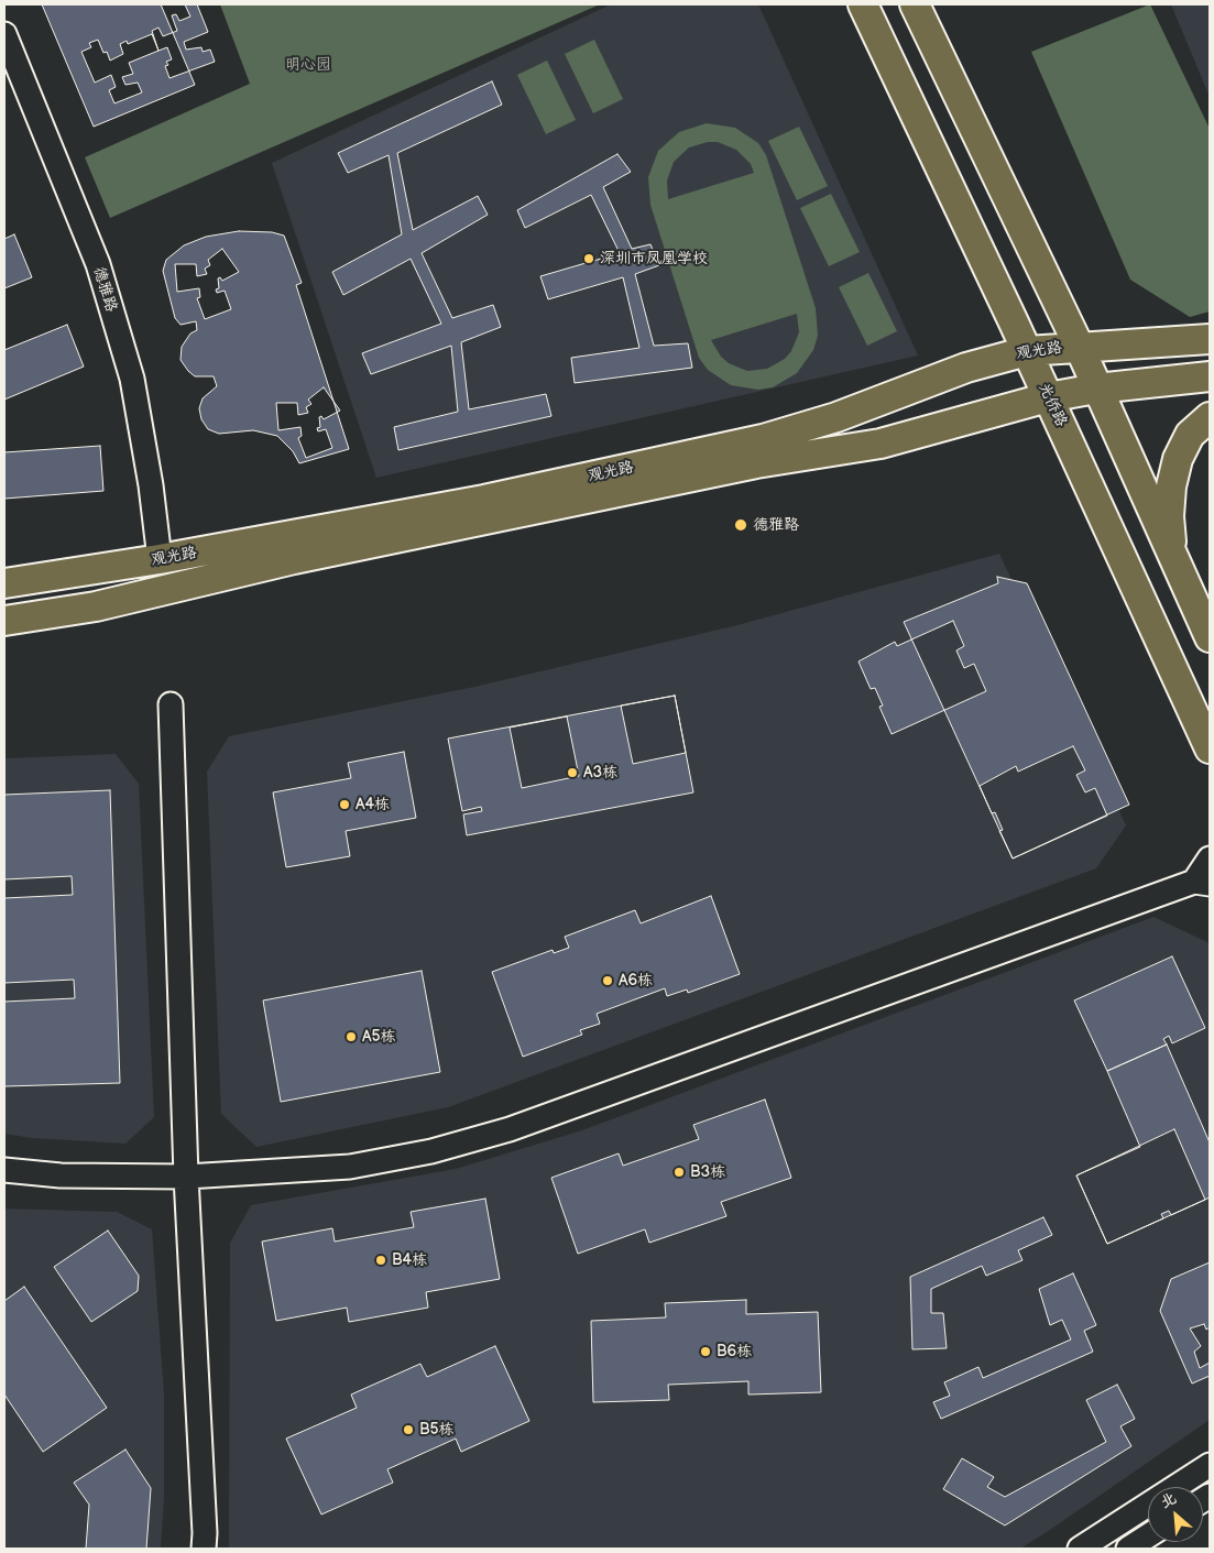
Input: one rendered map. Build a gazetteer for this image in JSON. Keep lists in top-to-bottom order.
{
  "streets": {
    "main road": ["观光路", "光侨路"],
    "street": ["德雅路"]
  },
  "crossings": [
    ["德雅路", "观光路"],
    ["观光路", "光侨路"]
  ],
  "parks": ["明心园"],
  "places": [
    "深圳市凤凰学校",
    "德雅路",
    "A3栋",
    "A4栋",
    "A6栋",
    "A5栋",
    "B3栋",
    "B4栋",
    "B6栋",
    "B5栋"
  ],
  "north": "top left"
}
